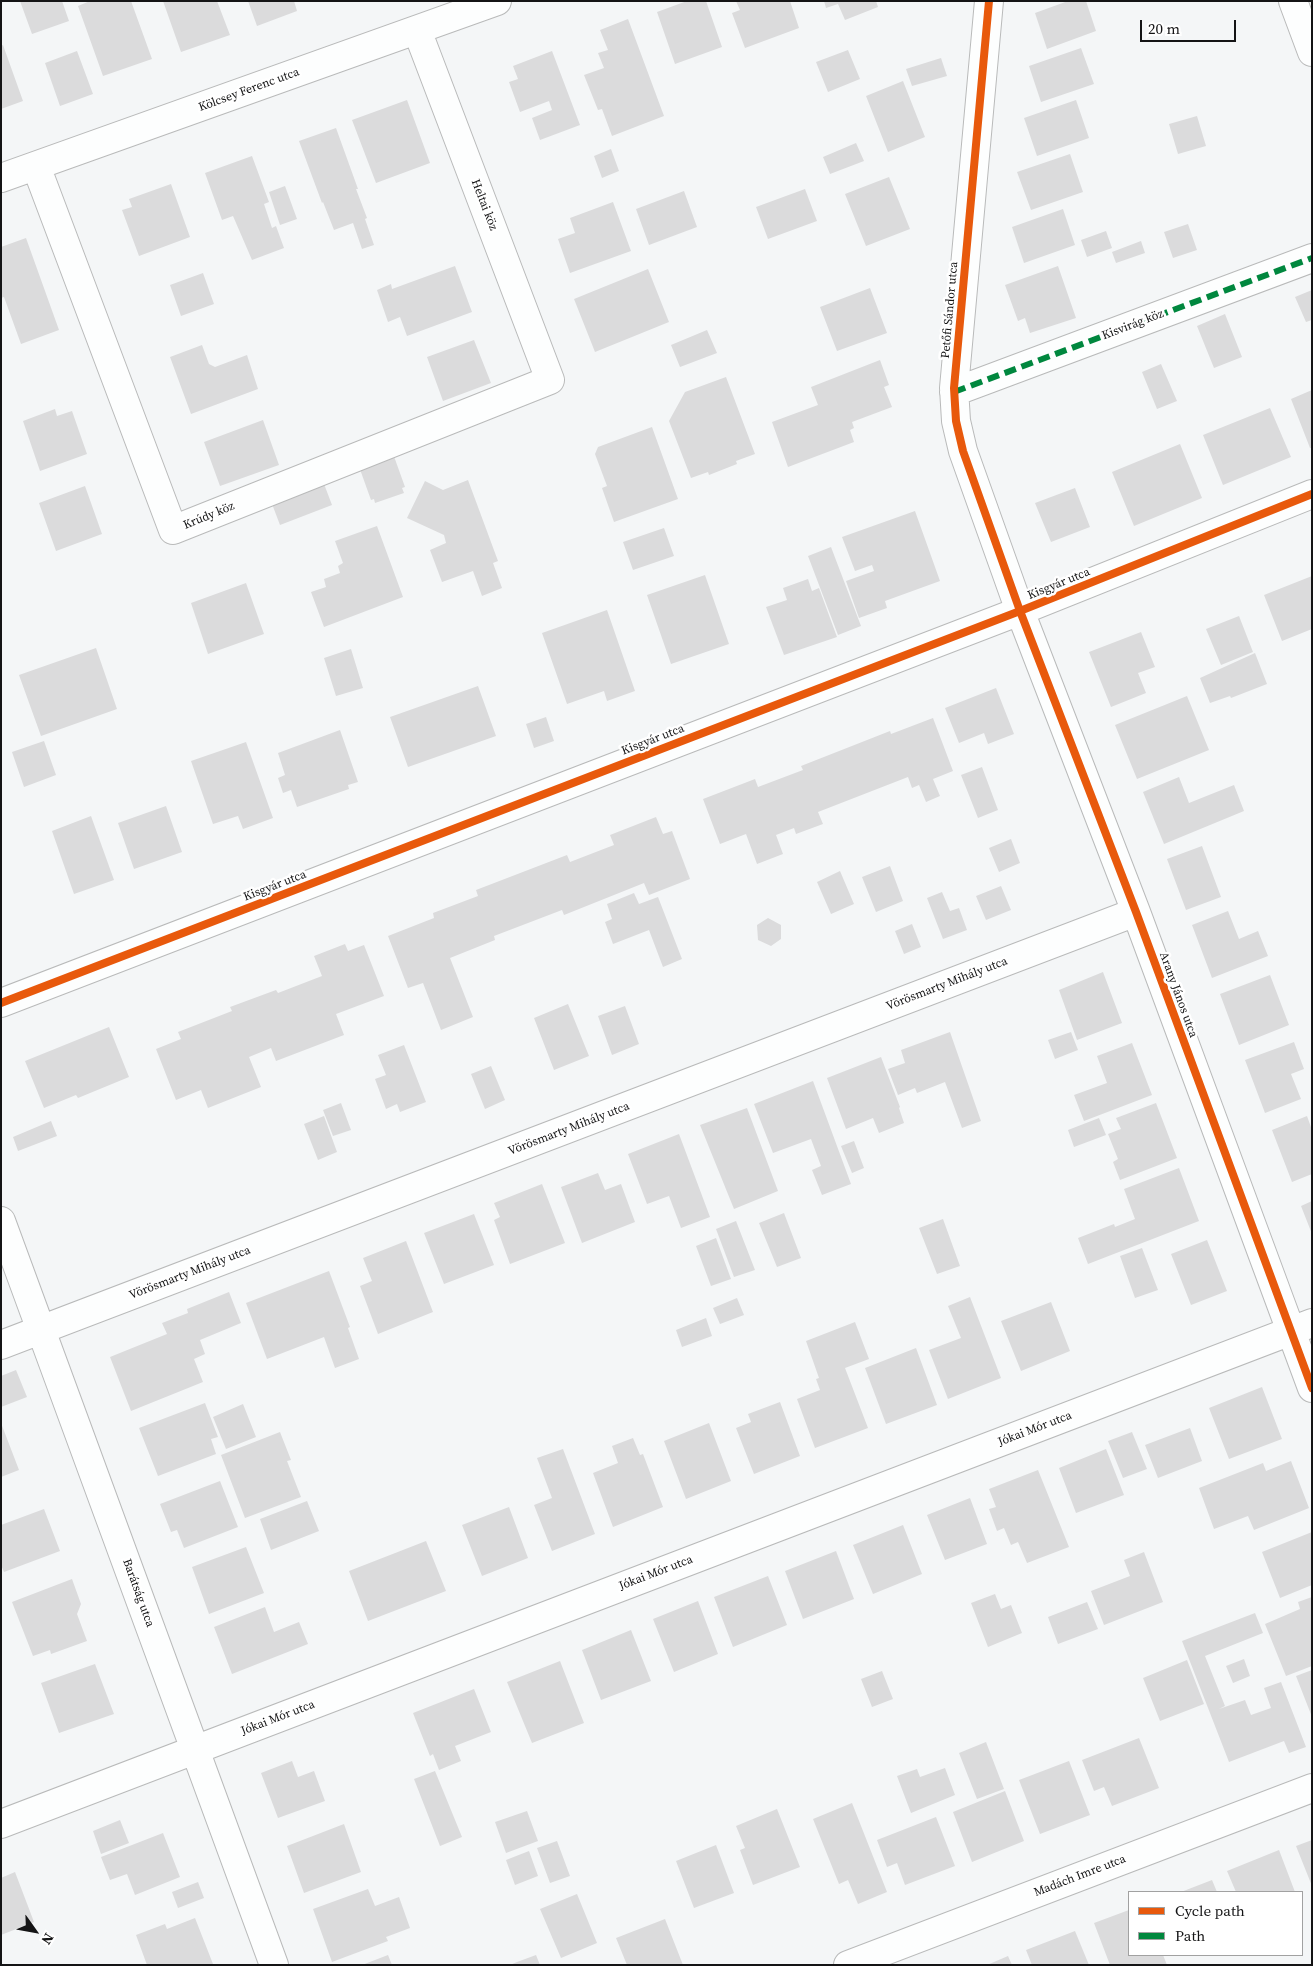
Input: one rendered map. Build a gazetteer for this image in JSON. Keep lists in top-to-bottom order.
{
  "streets": {
    "street": [
      "Kölcsey Ferenc utca",
      "Heltai köz",
      "Petőfi Sándor utca",
      "Kisvirág köz",
      "Krúdy köz",
      "Kisgyár utca",
      "Vörösmarty Mihály utca",
      "Arany János utca",
      "Jókai Mór utca",
      "Barátság utca",
      "Madách Imre utca"
    ]
  },
  "crossings": [
    ["Kölcsey Ferenc utca", "Heltai köz"],
    ["Kölcsey Ferenc utca", "Krúdy köz"],
    ["Heltai köz", "Krúdy köz"],
    ["Petőfi Sándor utca", "Kisvirág köz"],
    ["Petőfi Sándor utca", "Kisgyár utca"],
    ["Petőfi Sándor utca", "Arany János utca"],
    ["Kisgyár utca", "Arany János utca"],
    ["Vörösmarty Mihály utca", "Arany János utca"],
    ["Vörösmarty Mihály utca", "Barátság utca"],
    ["Arany János utca", "Jókai Mór utca"],
    ["Jókai Mór utca", "Barátság utca"]
  ],
  "legend": ["Cycle path", "Path"],
  "scale_bar": "20 m",
  "north": "bottom right"
}
